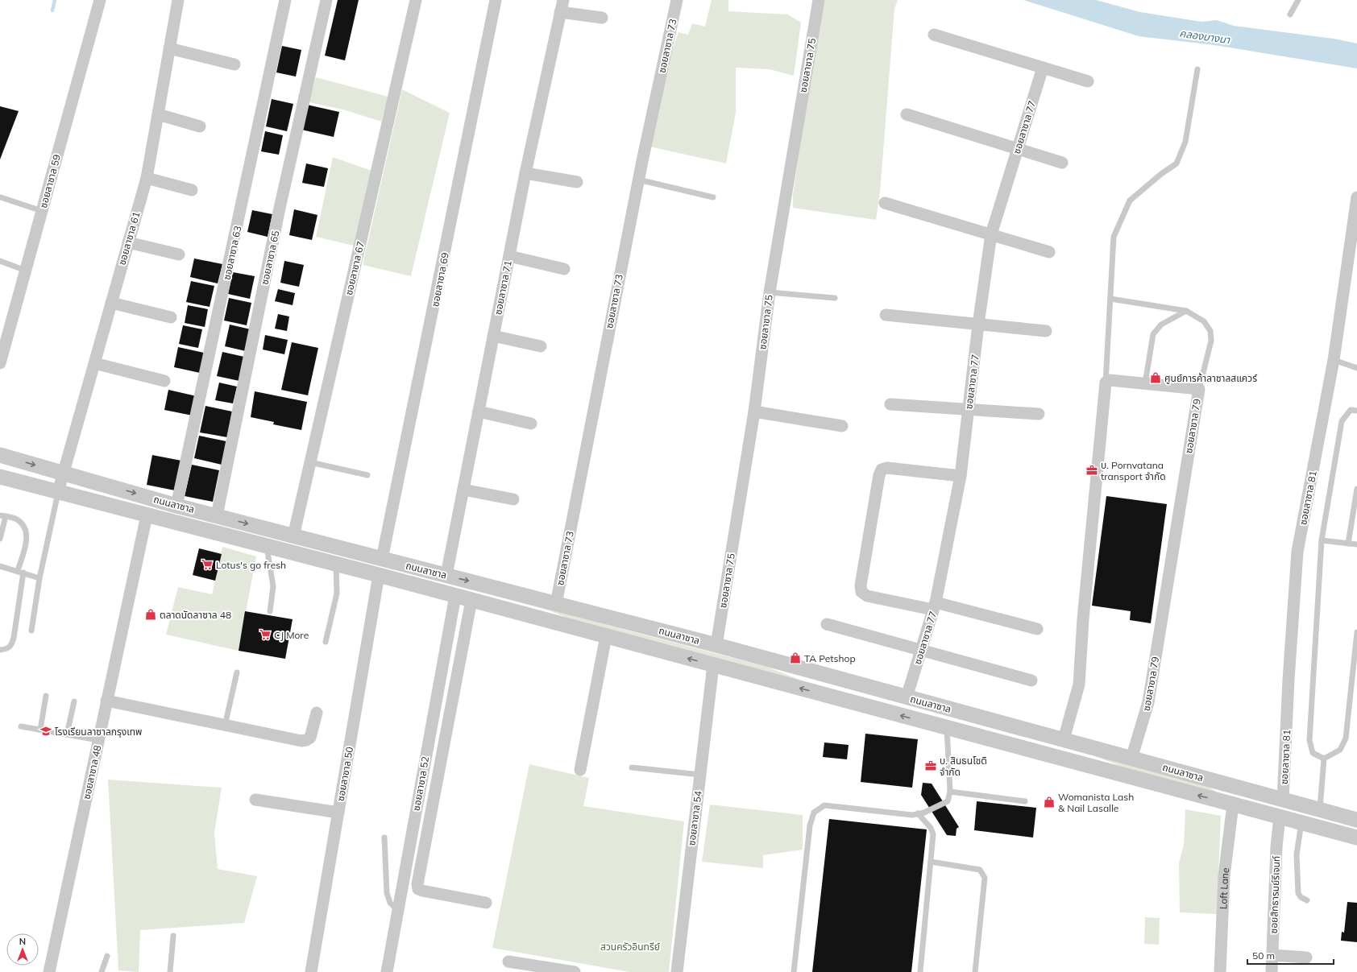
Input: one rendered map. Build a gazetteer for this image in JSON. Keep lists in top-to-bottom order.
{
  "streets": {
    "street": [
      "ซอยลาซาล 73",
      "ซอยลาซาล 75",
      "ซอยลาซาล 77",
      "ซอยลาซาล 59",
      "ซอยลาซาล 61",
      "ซอยลาซาล 63",
      "ซอยลาซาล 65",
      "ซอยลาซาล 67",
      "ซอยลาซาล 69",
      "ซอยลาซาล 71",
      "ซอยลาซาล 79",
      "ซอยลาซาล 81",
      "ถนนลาซาล",
      "ซอยลาซาล 48",
      "ซอยลาซาล 50",
      "ซอยลาซาล 52",
      "ซอยลาซาล 54",
      "Loft Lane",
      "ซอยสิทธารมย์รีเจนท์"
    ]
  },
  "crossings": [
    ["ซอยลาซาล 73", "ถนนลาซาล"],
    ["ซอยลาซาล 75", "ถนนลาซาล"],
    ["ซอยลาซาล 77", "ถนนลาซาล"],
    ["ซอยลาซาล 61", "ถนนลาซาล"],
    ["ซอยลาซาล 63", "ถนนลาซาล"],
    ["ซอยลาซาล 65", "ถนนลาซาล"],
    ["ซอยลาซาล 67", "ถนนลาซาล"],
    ["ซอยลาซาล 69", "ถนนลาซาล"],
    ["ซอยลาซาล 71", "ถนนลาซาล"],
    ["ซอยลาซาล 79", "ถนนลาซาล"],
    ["ซอยลาซาล 81", "ถนนลาซาล"],
    ["ถนนลาซาล", "ซอยลาซาล 48"],
    ["ถนนลาซาล", "ซอยลาซาล 50"],
    ["ถนนลาซาล", "ซอยลาซาล 52"],
    ["ถนนลาซาล", "ซอยลาซาล 54"],
    ["ถนนลาซาล", "Loft Lane"],
    ["ถนนลาซาล", "ซอยสิทธารมย์รีเจนท์"]
  ],
  "water": ["คลองบางนา"],
  "parks": ["สวนครัวอินทรีย์"],
  "places": {
    "shop": [
      "ศูนย์การค้าลาซาลสแควร์",
      "ตลาดนัดลาซาล 48",
      "TA Petshop",
      "Womanista Lash & Nail Lasalle"
    ],
    "office": ["บ. Pornvatana transport จำกัด", "บ. สินธนโชติ จำกัด"],
    "supermarket": ["Lotus's go fresh", "CJ More"],
    "school or university": ["โรงเรียนลาซาลกรุงเทพ"]
  },
  "scale_bar": "50 m",
  "north": "top"
}
